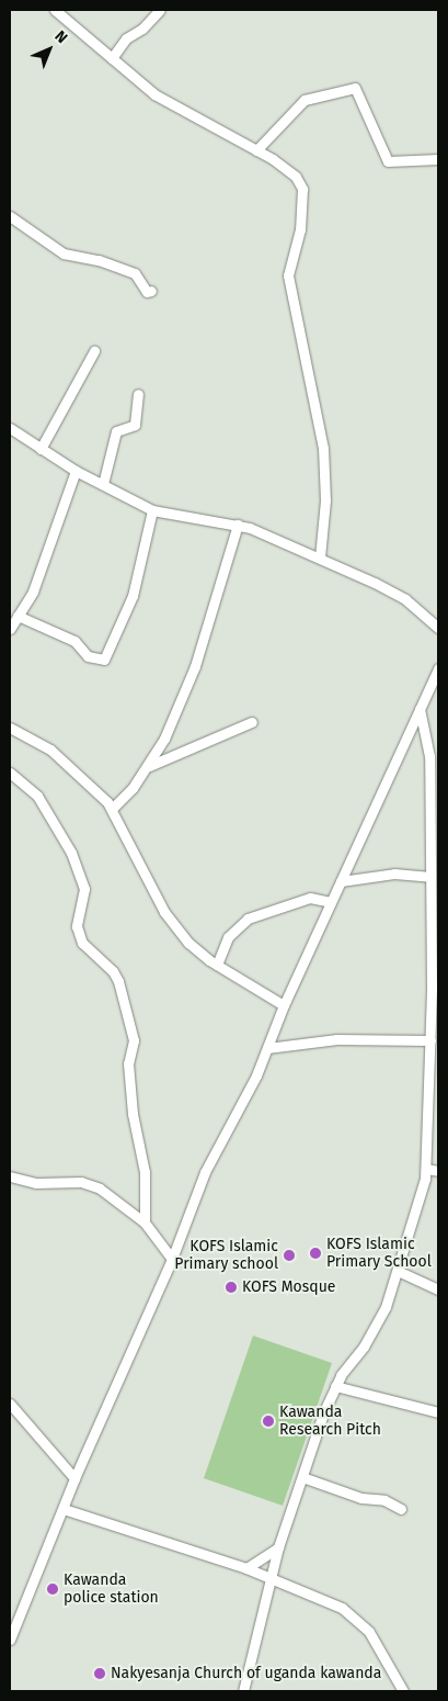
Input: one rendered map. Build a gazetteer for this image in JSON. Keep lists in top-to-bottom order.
{
  "places": [
    "KOFS Islamic Primary School",
    "KOFS Islamic Primary school",
    "KOFS Mosque",
    "Kawanda Research Pitch",
    "Kawanda police station",
    "Nakyesanja Church of uganda kawanda"
  ],
  "north": "top right"
}
